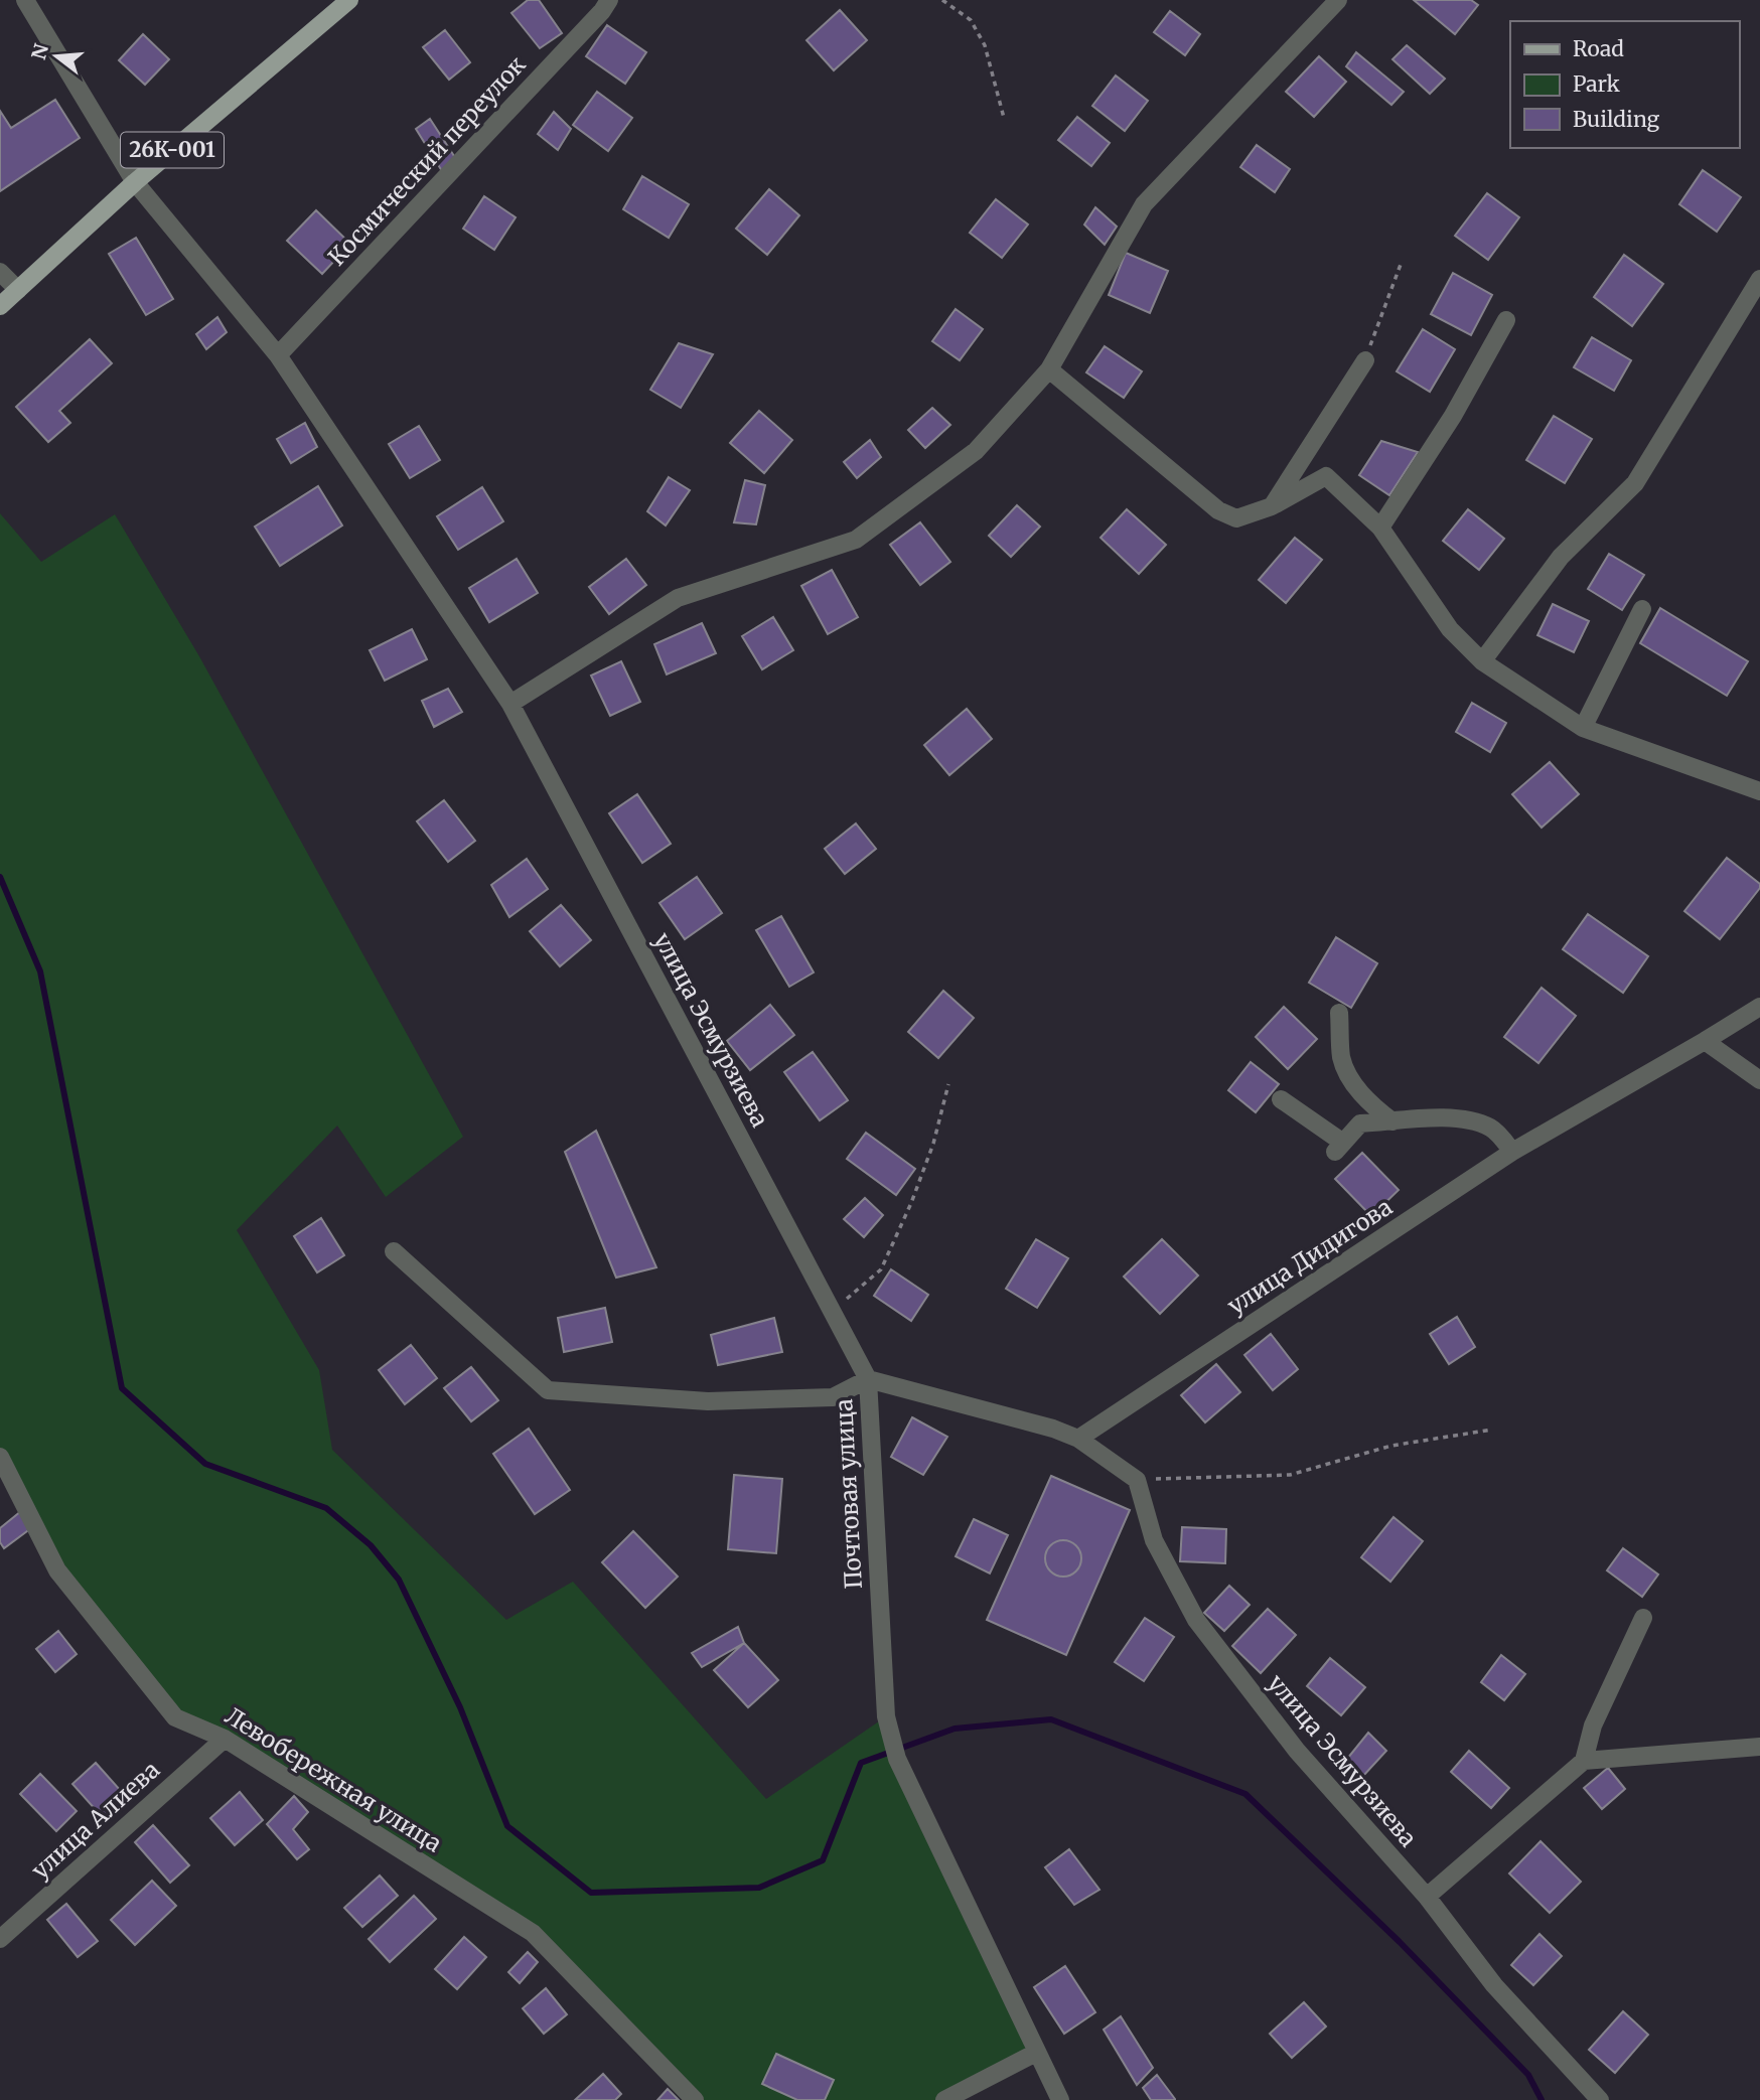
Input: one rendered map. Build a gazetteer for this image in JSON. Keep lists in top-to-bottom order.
{
  "streets": {
    "main road": ["26К-001"],
    "street": [
      "Космический переулок",
      "улица Эсмурзиева",
      "улица Дидигова",
      "Почтовая улица",
      "Левобережная улица",
      "улица Алиева"
    ]
  },
  "crossings": [
    ["26К-001", "улица Эсмурзиева"],
    ["Космический переулок", "улица Эсмурзиева"],
    ["улица Эсмурзиева", "Почтовая улица"],
    ["Левобережная улица", "улица Алиева"]
  ],
  "legend": ["Road", "Park", "Building"],
  "north": "left"
}
